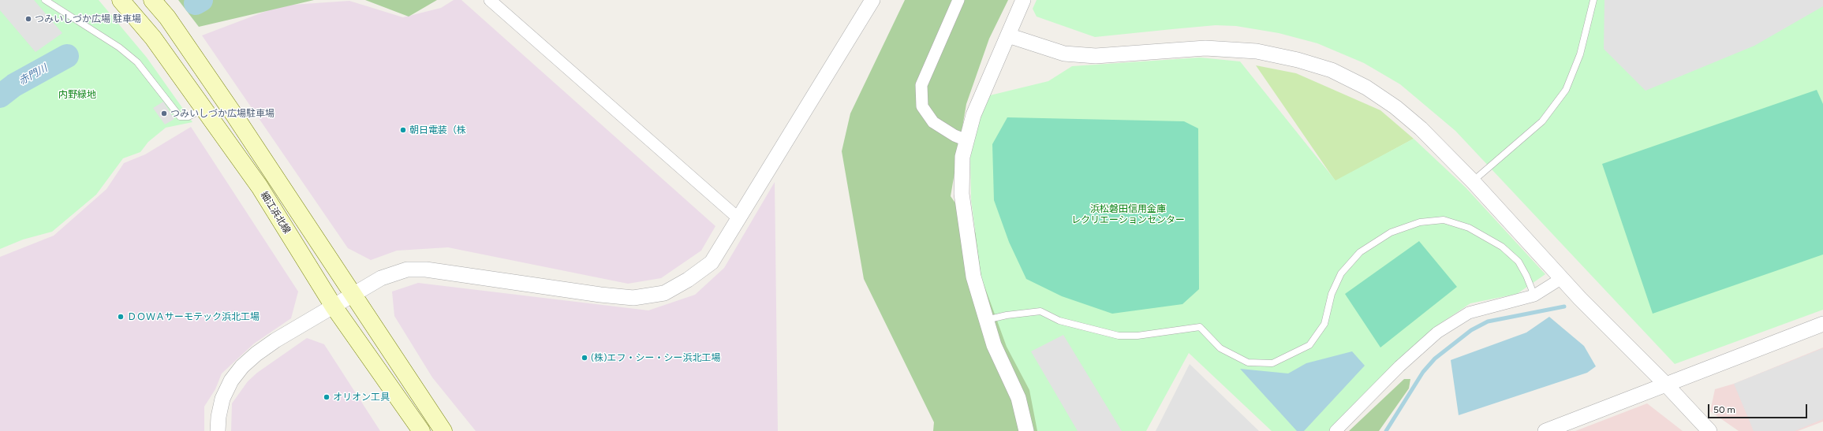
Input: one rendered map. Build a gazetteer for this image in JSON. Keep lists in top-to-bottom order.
{
  "streets": {
    "main road": ["細江浜北線"]
  },
  "water": ["赤門川"],
  "parks": ["内野緑地", "浜松磐田信用金庫 レクリエーションセンター"],
  "places": [
    "つみいしづか広場 駐車場",
    "つみいしづか広場駐車場",
    "朝日電装（株",
    "ＤＯＷＡサーモテック浜北工場",
    "(株)エフ・シー・シー浜北工場",
    "オリオン工具"
  ],
  "scale_bar": "50 m"
}
